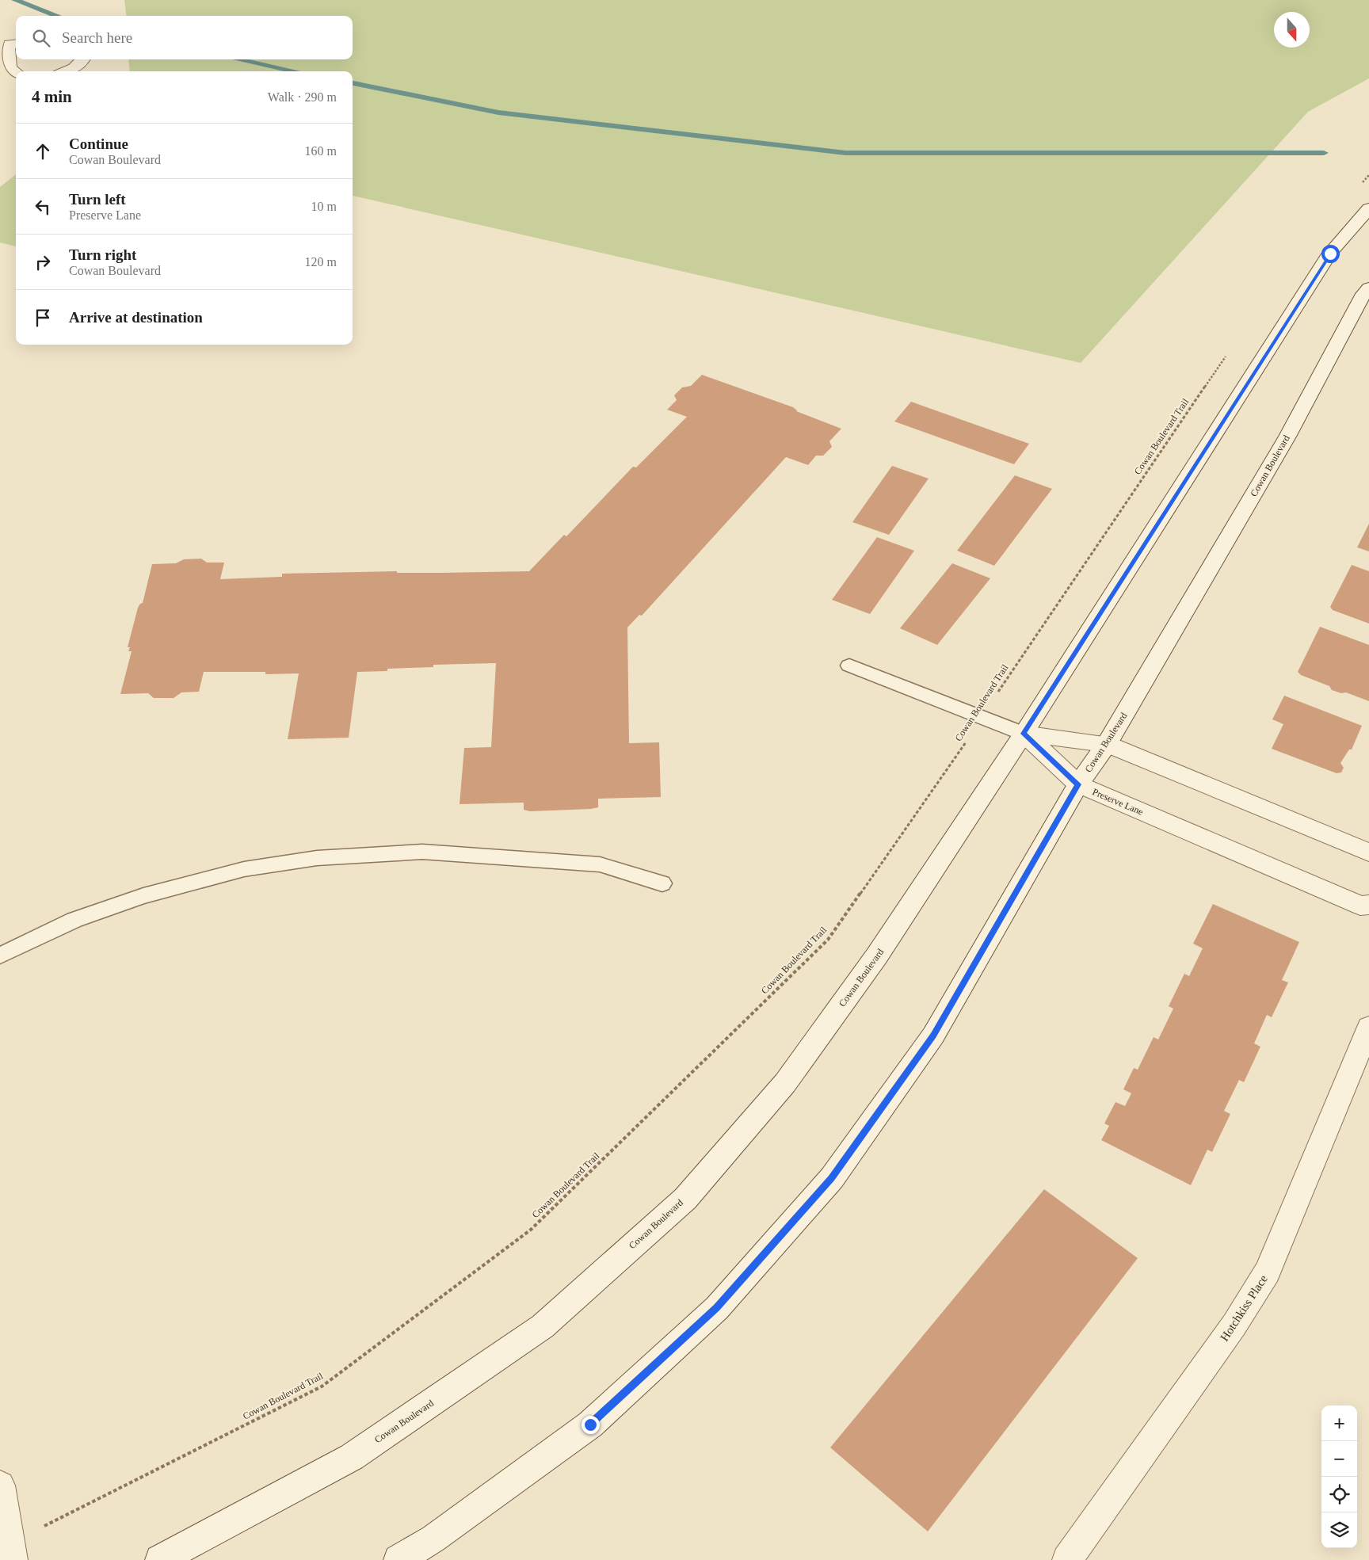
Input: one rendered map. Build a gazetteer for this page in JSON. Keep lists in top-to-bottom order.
{
  "streets": {
    "main road": ["Cowan Boulevard", "Preserve Lane", "Hotchkiss Place"],
    "path": ["Cowan Boulevard Trail"]
  },
  "crossings": [
    ["Cowan Boulevard", "Preserve Lane"]
  ],
  "north": "bottom",
  "page": {
    "search": "Search here",
    "heading": ["4 min", "Walk · 290 m"],
    "list": [
      ["Continue", "Cowan Boulevard", "160 m"],
      ["Turn left", "Preserve Lane", "10 m"],
      ["Turn right", "Cowan Boulevard", "120 m"],
      "Arrive at destination"
    ],
    "map_buttons": ["+", "−"]
  }
}
